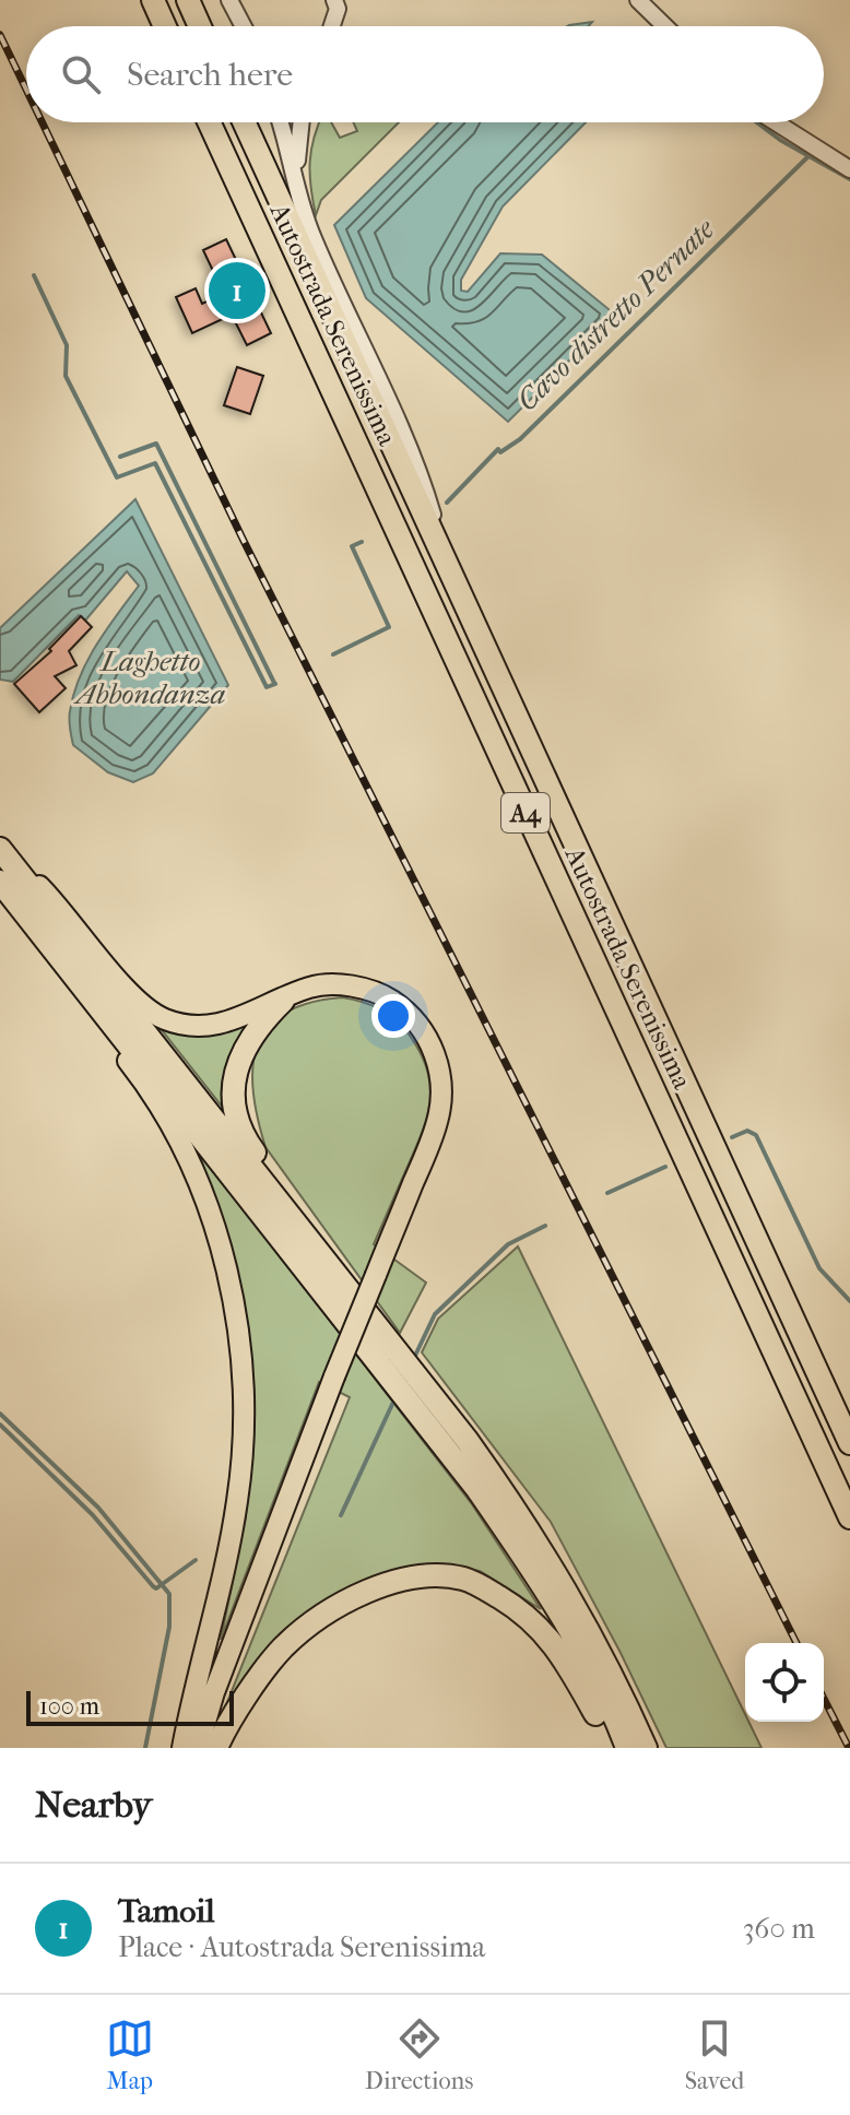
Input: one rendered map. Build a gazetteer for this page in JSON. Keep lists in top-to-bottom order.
{
  "streets": {
    "highway": ["Autostrada Serenissima", "A4"]
  },
  "water": ["Cavo distretto Pernate", "Laghetto Abbondanza"],
  "scale_bar": "100 m",
  "page": {
    "search": "Search here",
    "pins": "1",
    "scale": "100 m",
    "heading": "Nearby",
    "list": [
      {
        "mark": "1",
        "name": "Tamoil",
        "note": "Place · Autostrada Serenissima",
        "value": "360 m"
      }
    ],
    "nav": ["Map", "Directions", "Saved"]
  }
}
